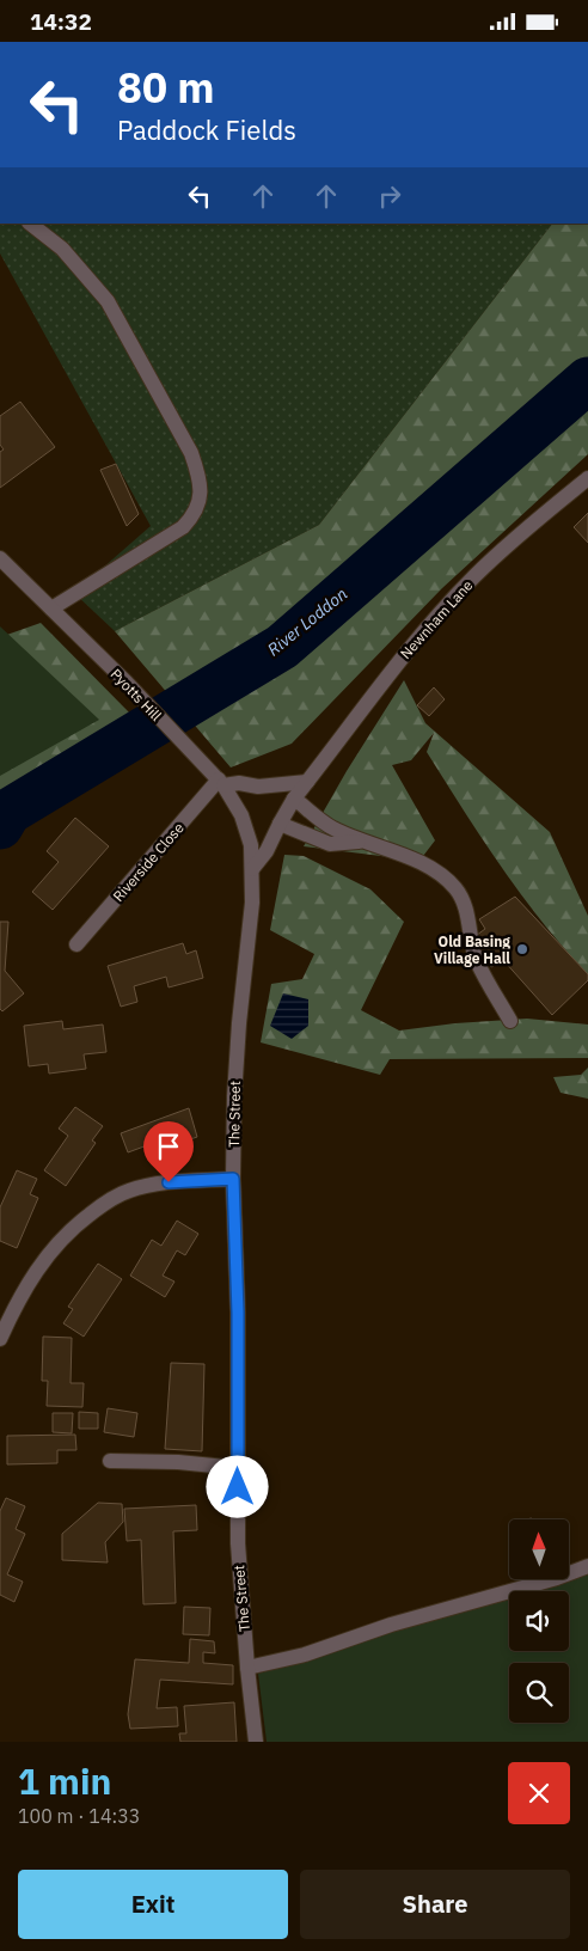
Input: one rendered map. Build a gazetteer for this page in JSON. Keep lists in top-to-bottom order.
{
  "streets": {
    "street": [
      "Newnham Lane",
      "Pyotts Hill",
      "Riverside Close",
      "The Street"
    ]
  },
  "crossings": [
    ["Newnham Lane", "The Street"],
    ["Pyotts Hill", "Riverside Close"],
    ["Pyotts Hill", "The Street"]
  ],
  "water": ["River Loddon"],
  "places": ["Old Basing Village Hall"],
  "north": "top",
  "page": {
    "status": "14:32",
    "turn": ["80 m", "Paddock Fields"],
    "heading": ["1 min", "100 m · 14:33"],
    "buttons": ["Exit", "Share"]
  }
}
